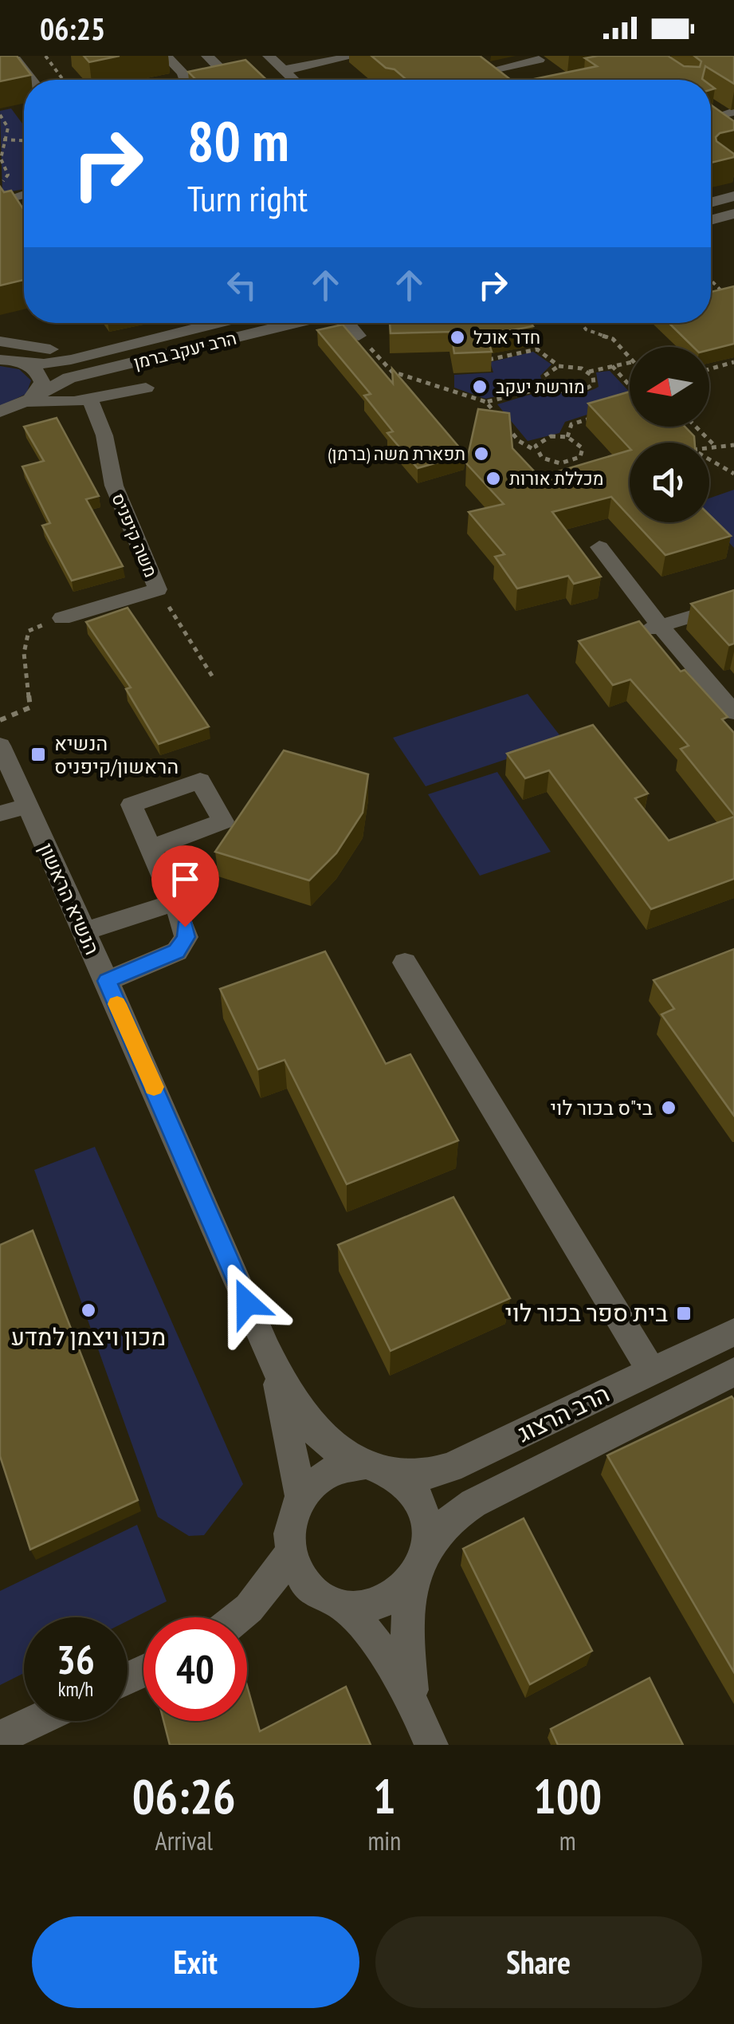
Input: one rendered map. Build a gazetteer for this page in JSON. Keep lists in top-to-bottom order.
{
  "streets": {
    "street": [
      "הרב יעקב ברמן",
      "משה קיפניס",
      "הנשיא הראשון",
      "הרב הרצוג"
    ]
  },
  "crossings": [
    ["הנשיא הראשון", "הרב הרצוג"]
  ],
  "places": {
    "other": [
      "חדר אוכל",
      "מורשת יעקב",
      "תפארת משה (ברמן)",
      "מכללת אורות",
      "בי\"ס בכור לוי",
      "מכון ויצמן למדע"
    ],
    "transit": ["הנשיא הראשון/קיפניס", "בית ספר בכור לוי"]
  },
  "north": "left",
  "page": {
    "status": "06:25",
    "turn": ["80 m", "Turn right"],
    "speed": "36 km/h",
    "limit": "40",
    "eta": [
      "06:26",
      "Arrival",
      "1",
      "min",
      "100",
      "m"
    ],
    "buttons": ["Exit", "Share"]
  }
}
